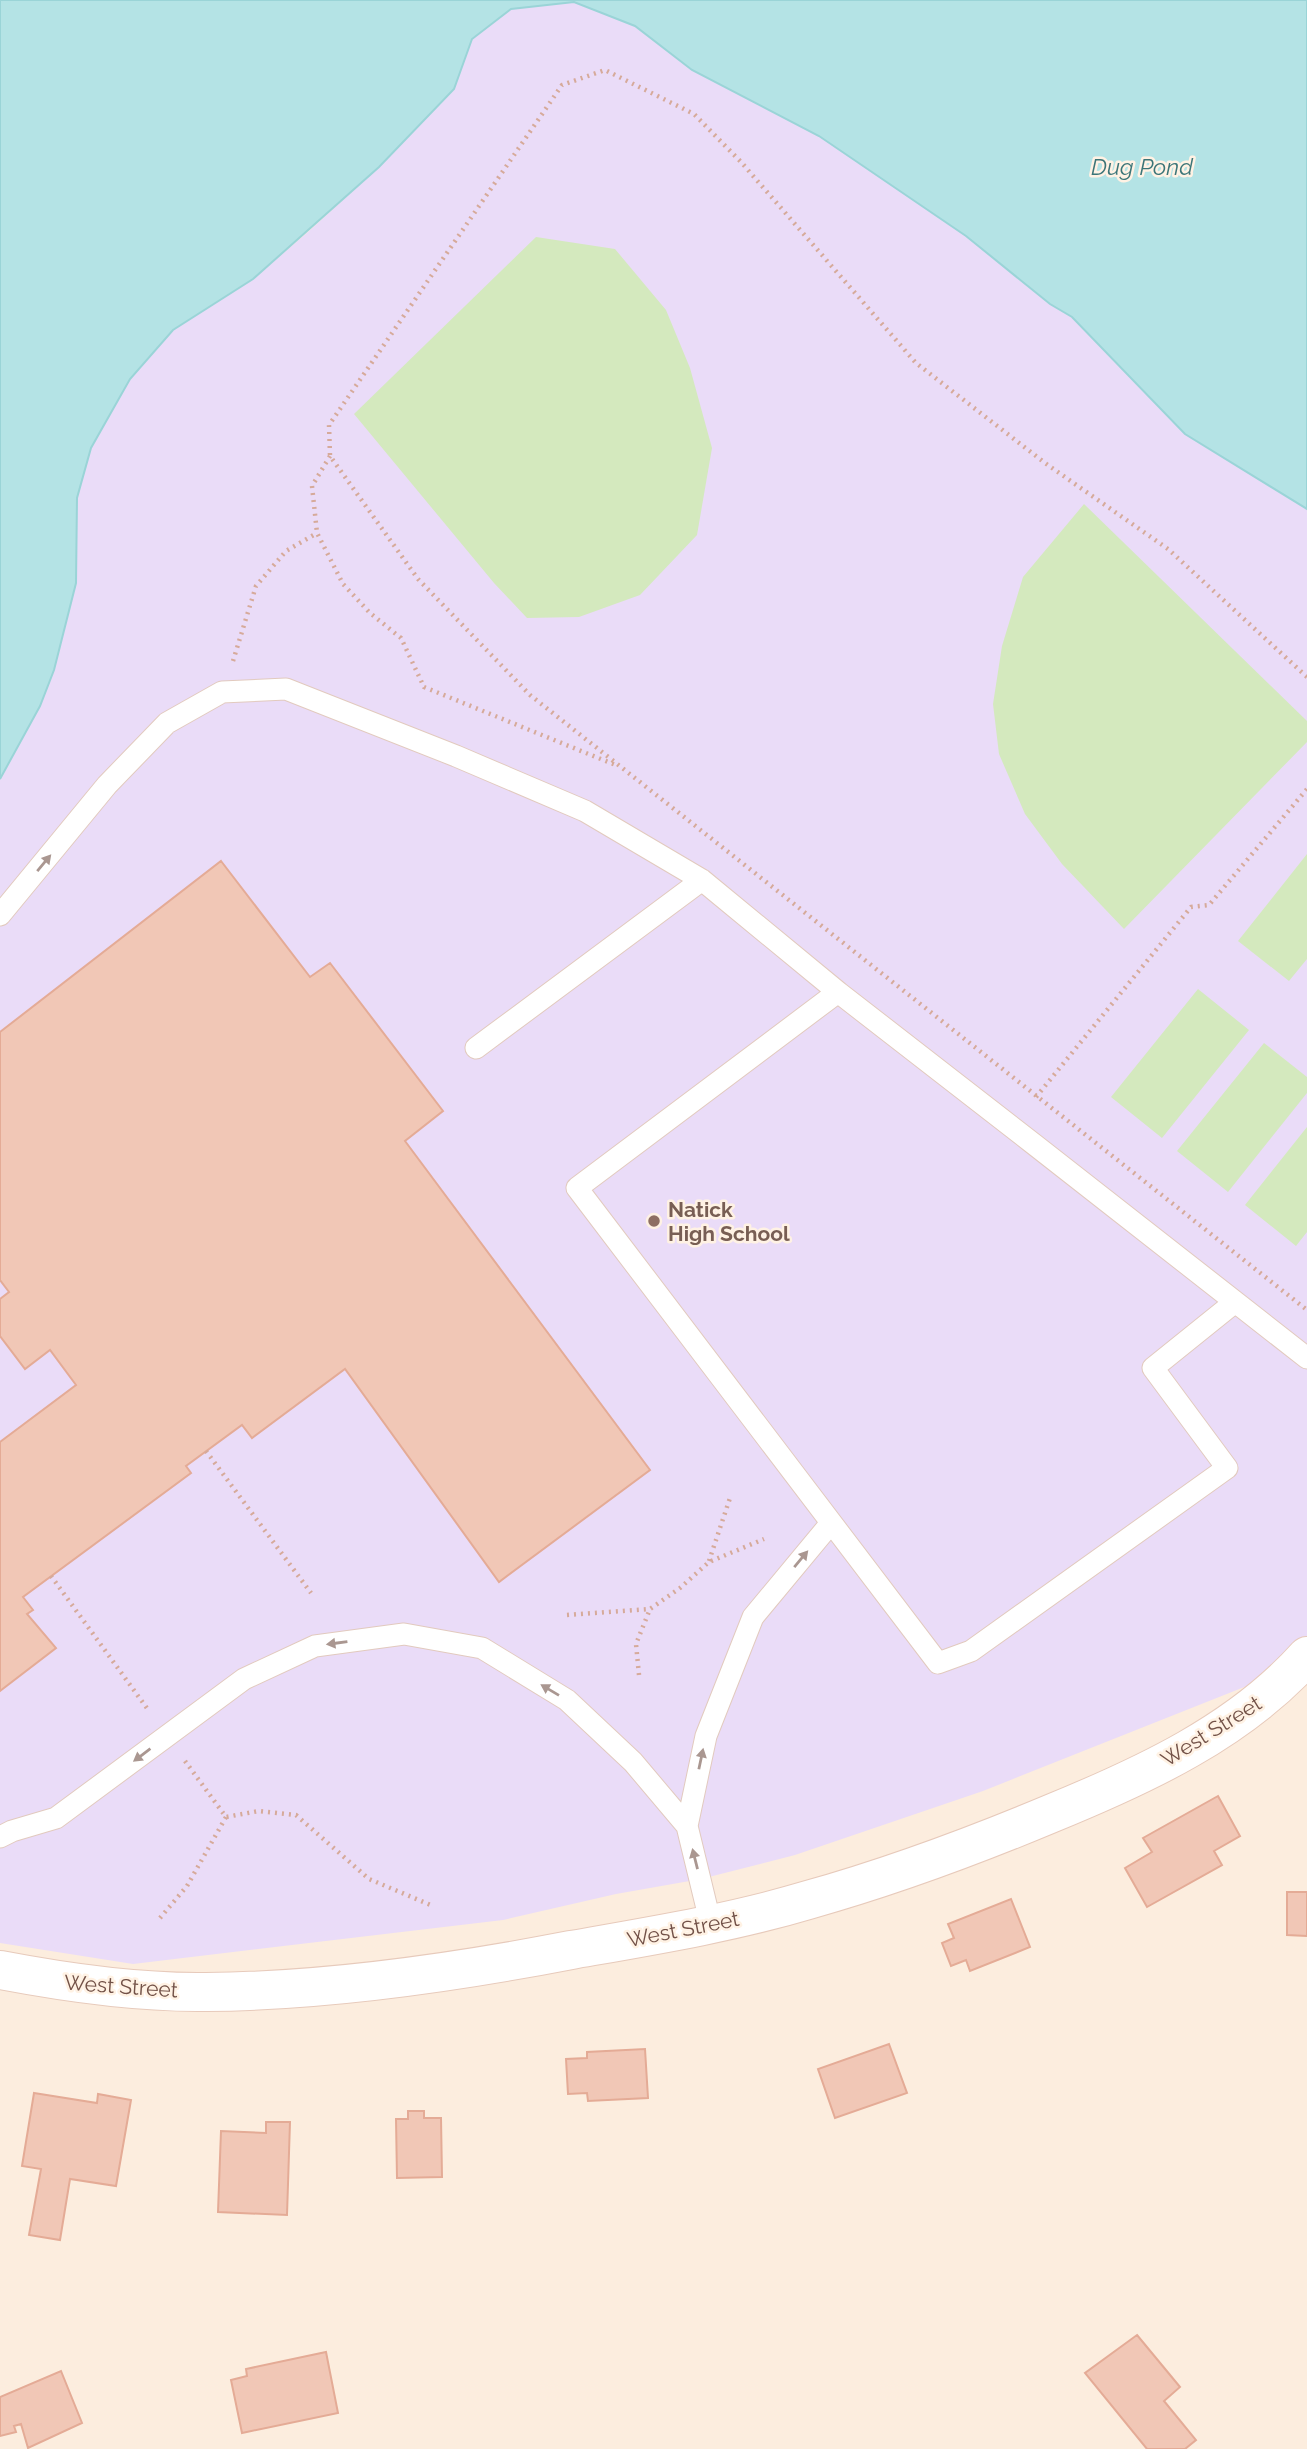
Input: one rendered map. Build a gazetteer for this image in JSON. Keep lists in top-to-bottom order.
{
  "streets": {
    "street": ["West Street"]
  },
  "water": ["Dug Pond"],
  "places": ["Natick High School"]
}
